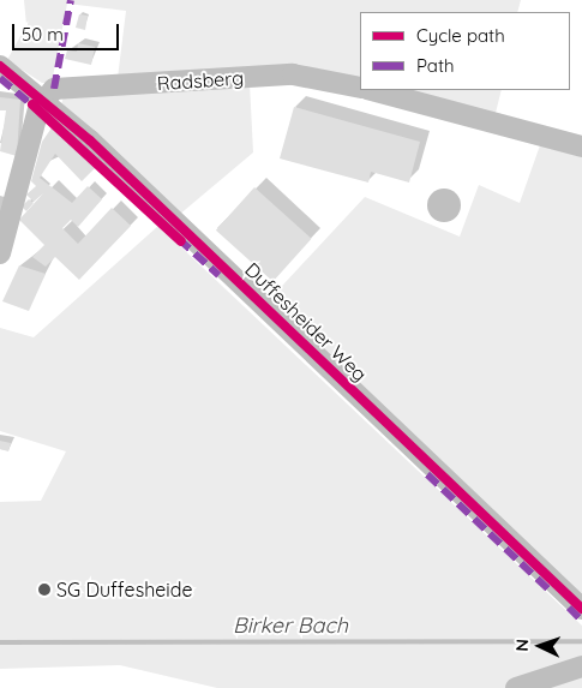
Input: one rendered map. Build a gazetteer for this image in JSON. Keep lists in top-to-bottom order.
{
  "streets": {
    "street": ["Radsberg", "Duffesheider Weg"]
  },
  "crossings": [
    ["Radsberg", "Duffesheider Weg"]
  ],
  "water": ["Birker Bach"],
  "places": ["SG Duffesheide"],
  "legend": ["Cycle path", "Path"],
  "scale_bar": "50 m",
  "north": "left"
}
